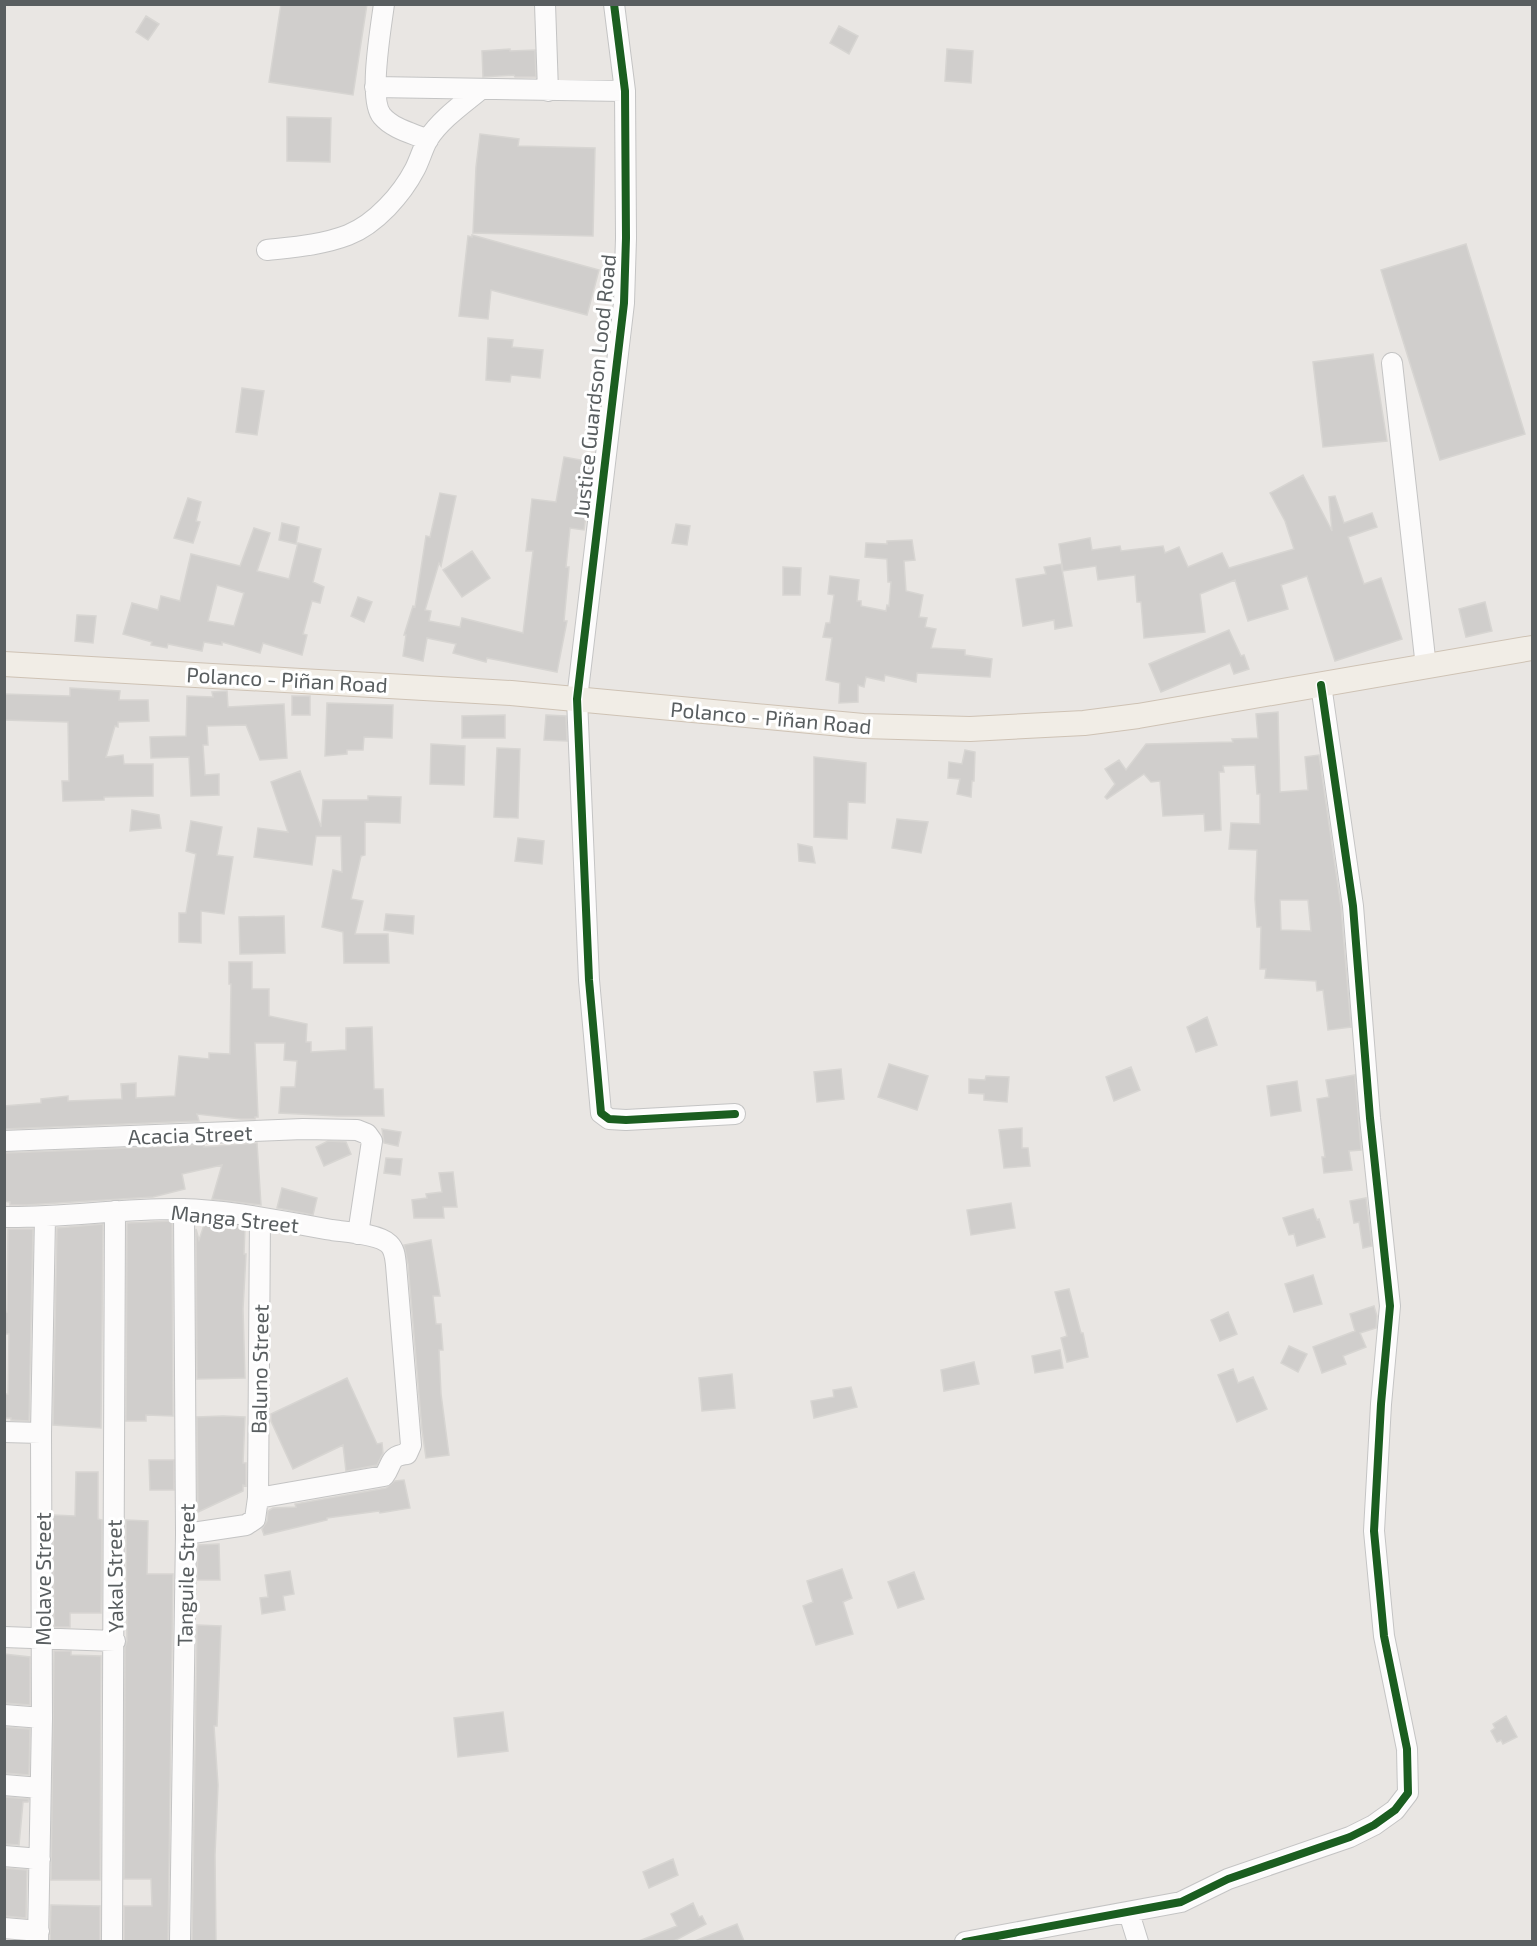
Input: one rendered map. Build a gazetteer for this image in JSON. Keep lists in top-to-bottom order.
{
  "streets": {
    "main road": ["Polanco - Piñan Road"],
    "street": [
      "Justice Guardson Lood Road",
      "Acacia Street",
      "Manga Street",
      "Baluno Street",
      "Tanguile Street",
      "Yakal Street",
      "Molave Street"
    ]
  },
  "crossings": [
    ["Justice Guardson Lood Road", "Polanco - Piñan Road"],
    ["Acacia Street", "Manga Street"],
    ["Manga Street", "Baluno Street"],
    ["Manga Street", "Tanguile Street"],
    ["Manga Street", "Yakal Street"],
    ["Manga Street", "Molave Street"],
    ["Baluno Street", "Tanguile Street"]
  ]
}
